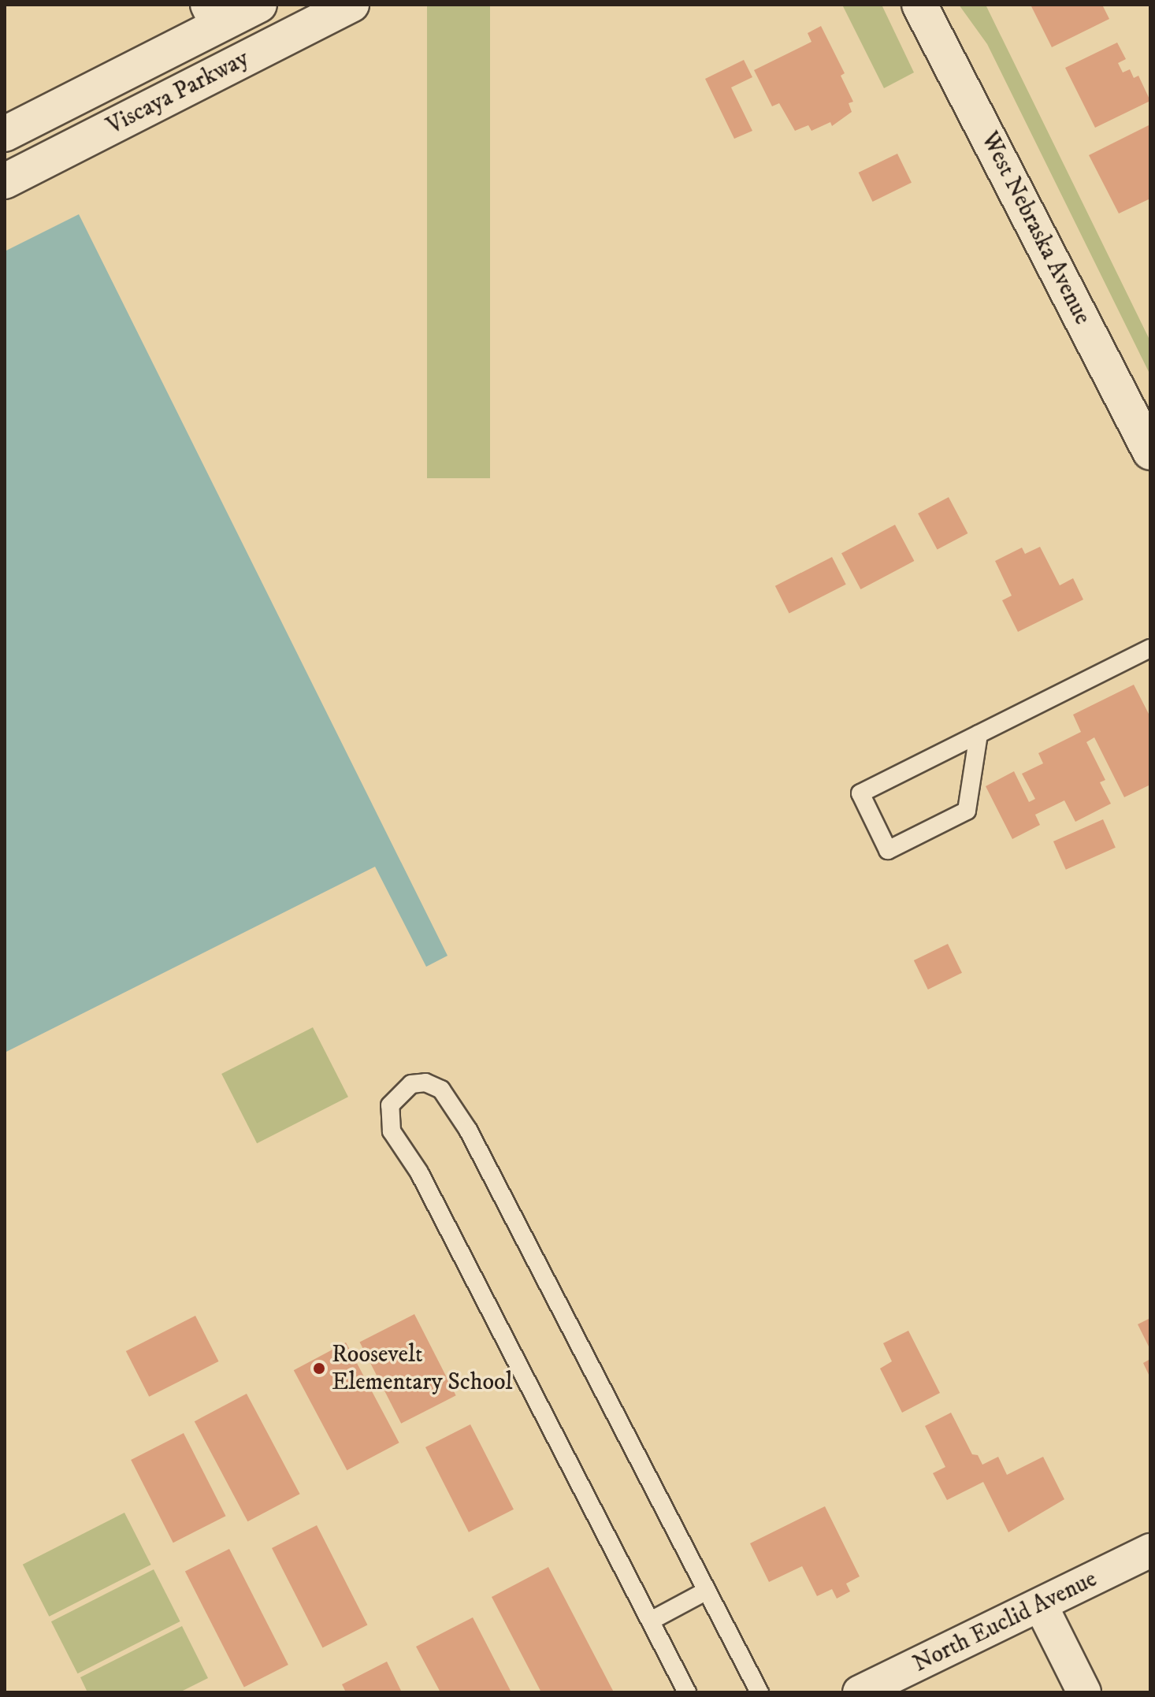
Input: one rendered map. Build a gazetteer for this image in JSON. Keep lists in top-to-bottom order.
{
  "streets": {
    "street": ["Viscaya Parkway", "West Nebraska Avenue", "North Euclid Avenue"]
  },
  "places": ["Roosevelt Elementary School"]
}
